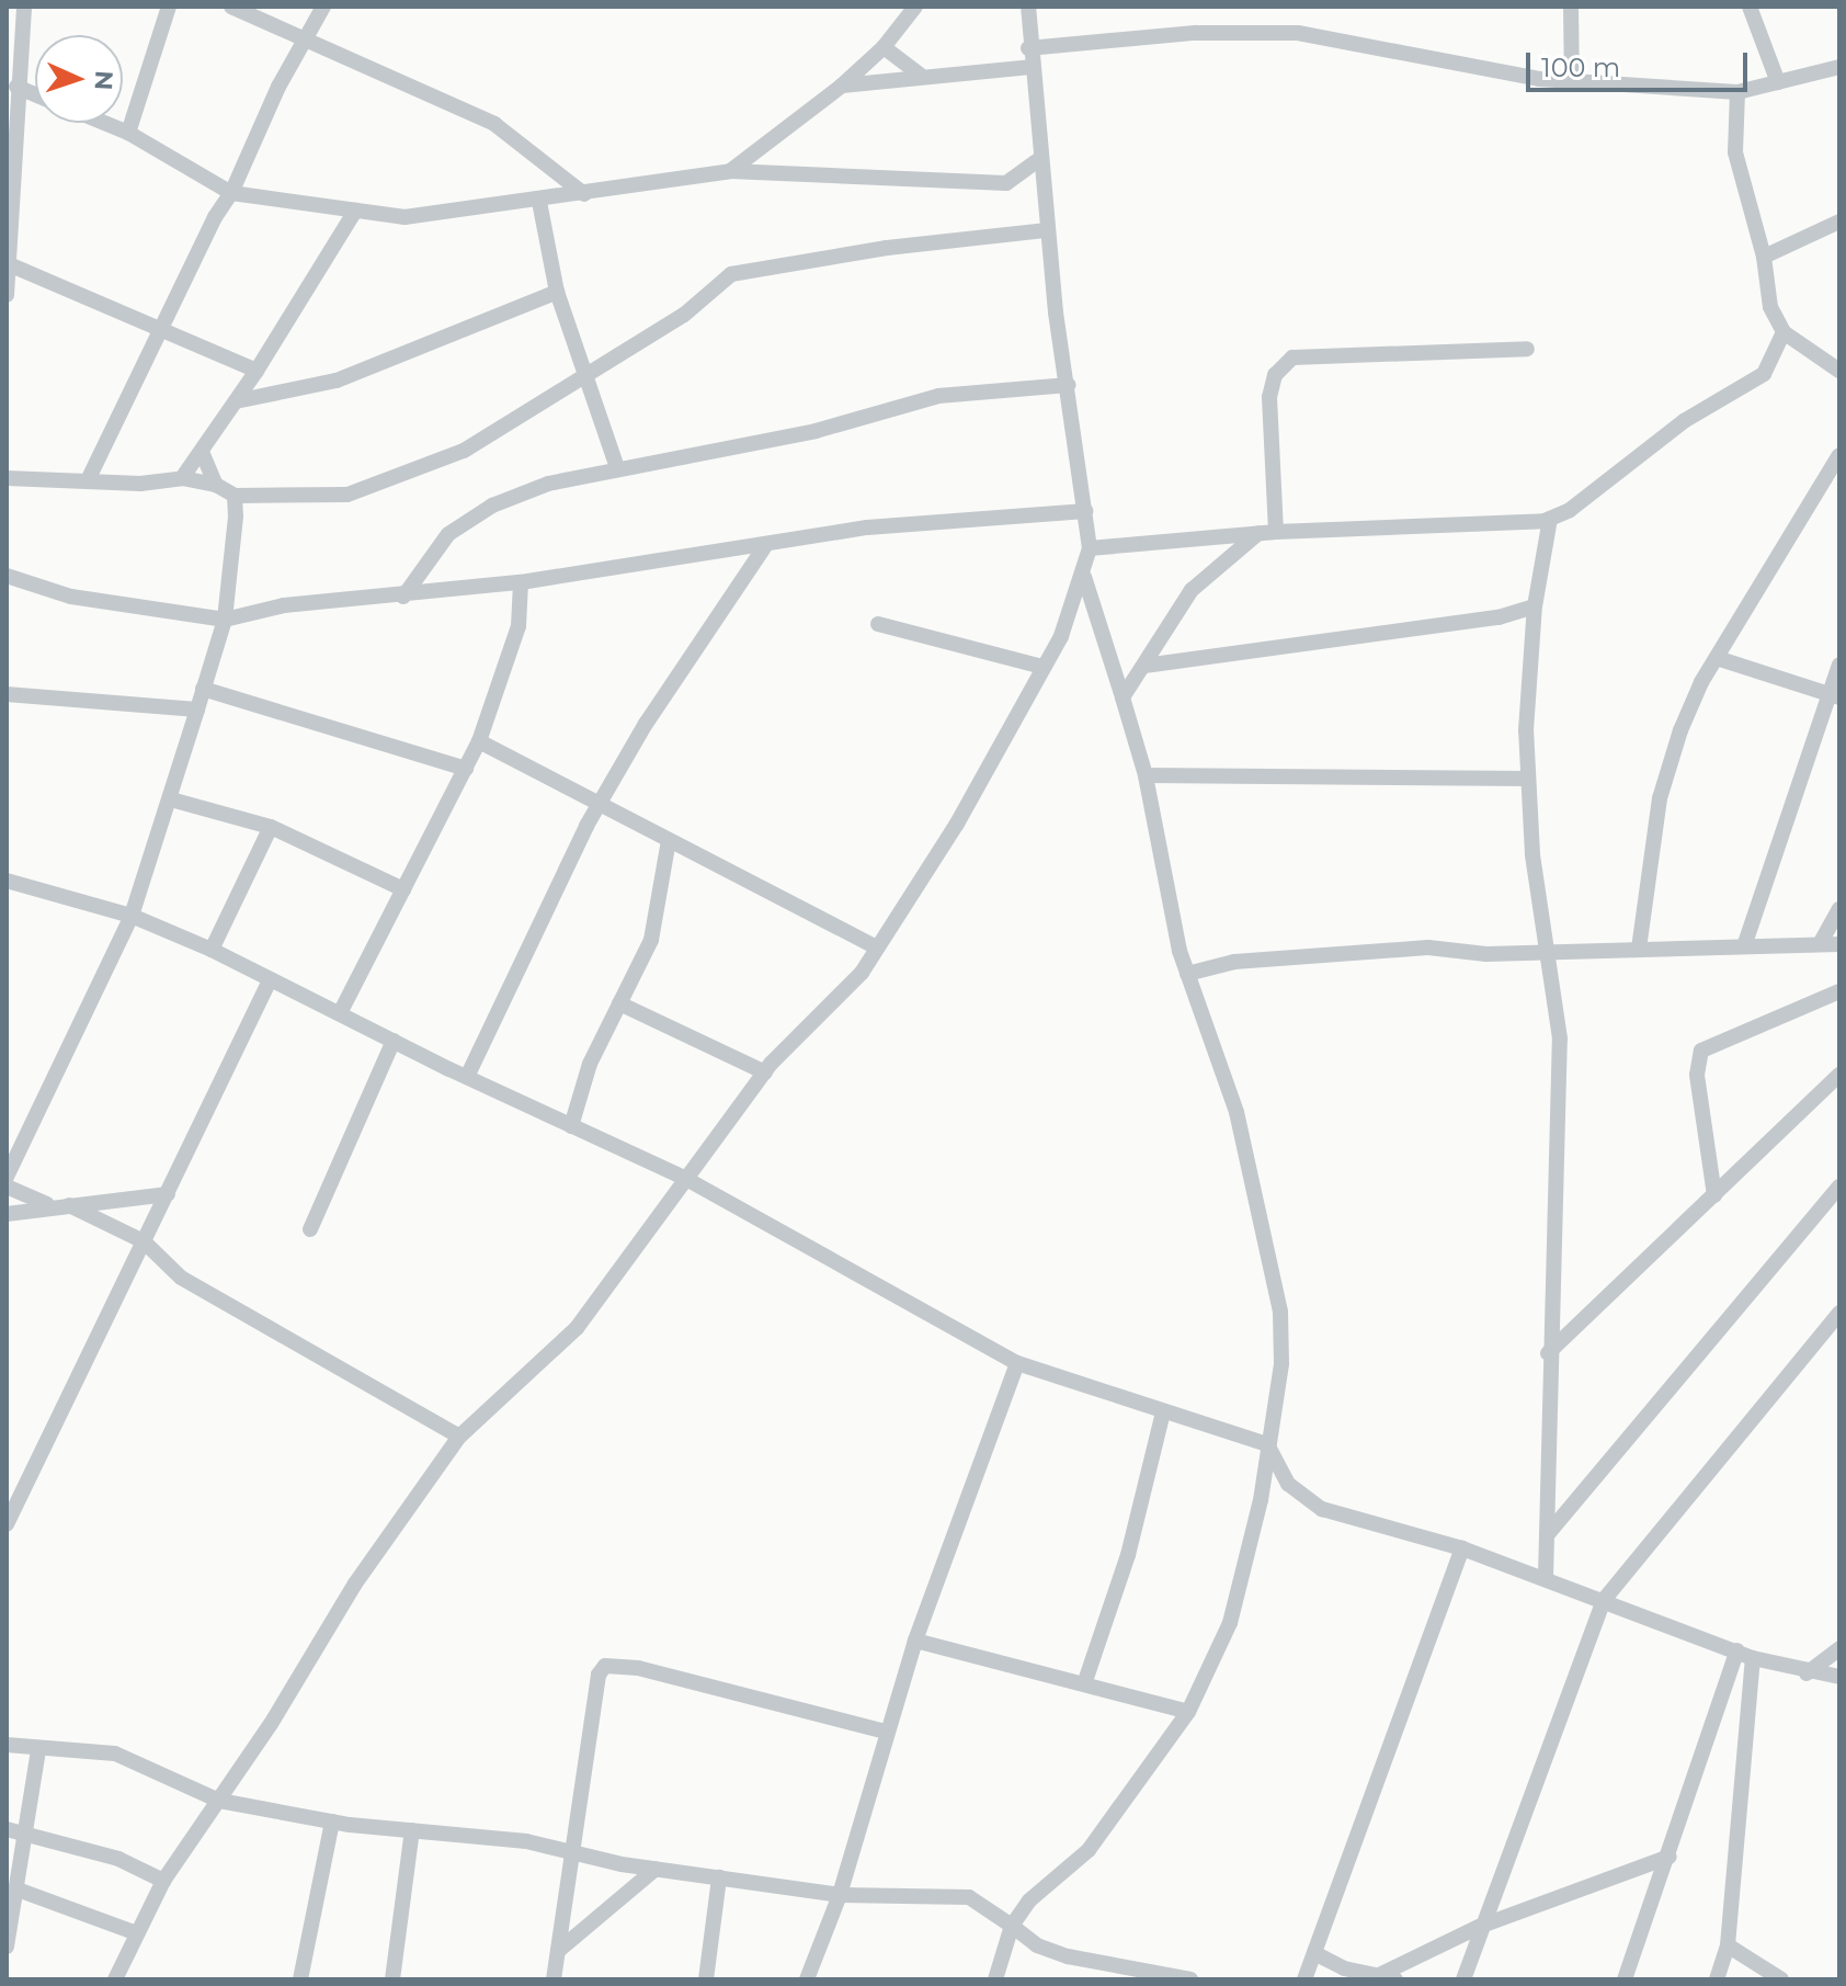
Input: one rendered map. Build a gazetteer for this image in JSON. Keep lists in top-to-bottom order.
{
  "scale_bar": "100 m",
  "north": "right"
}
